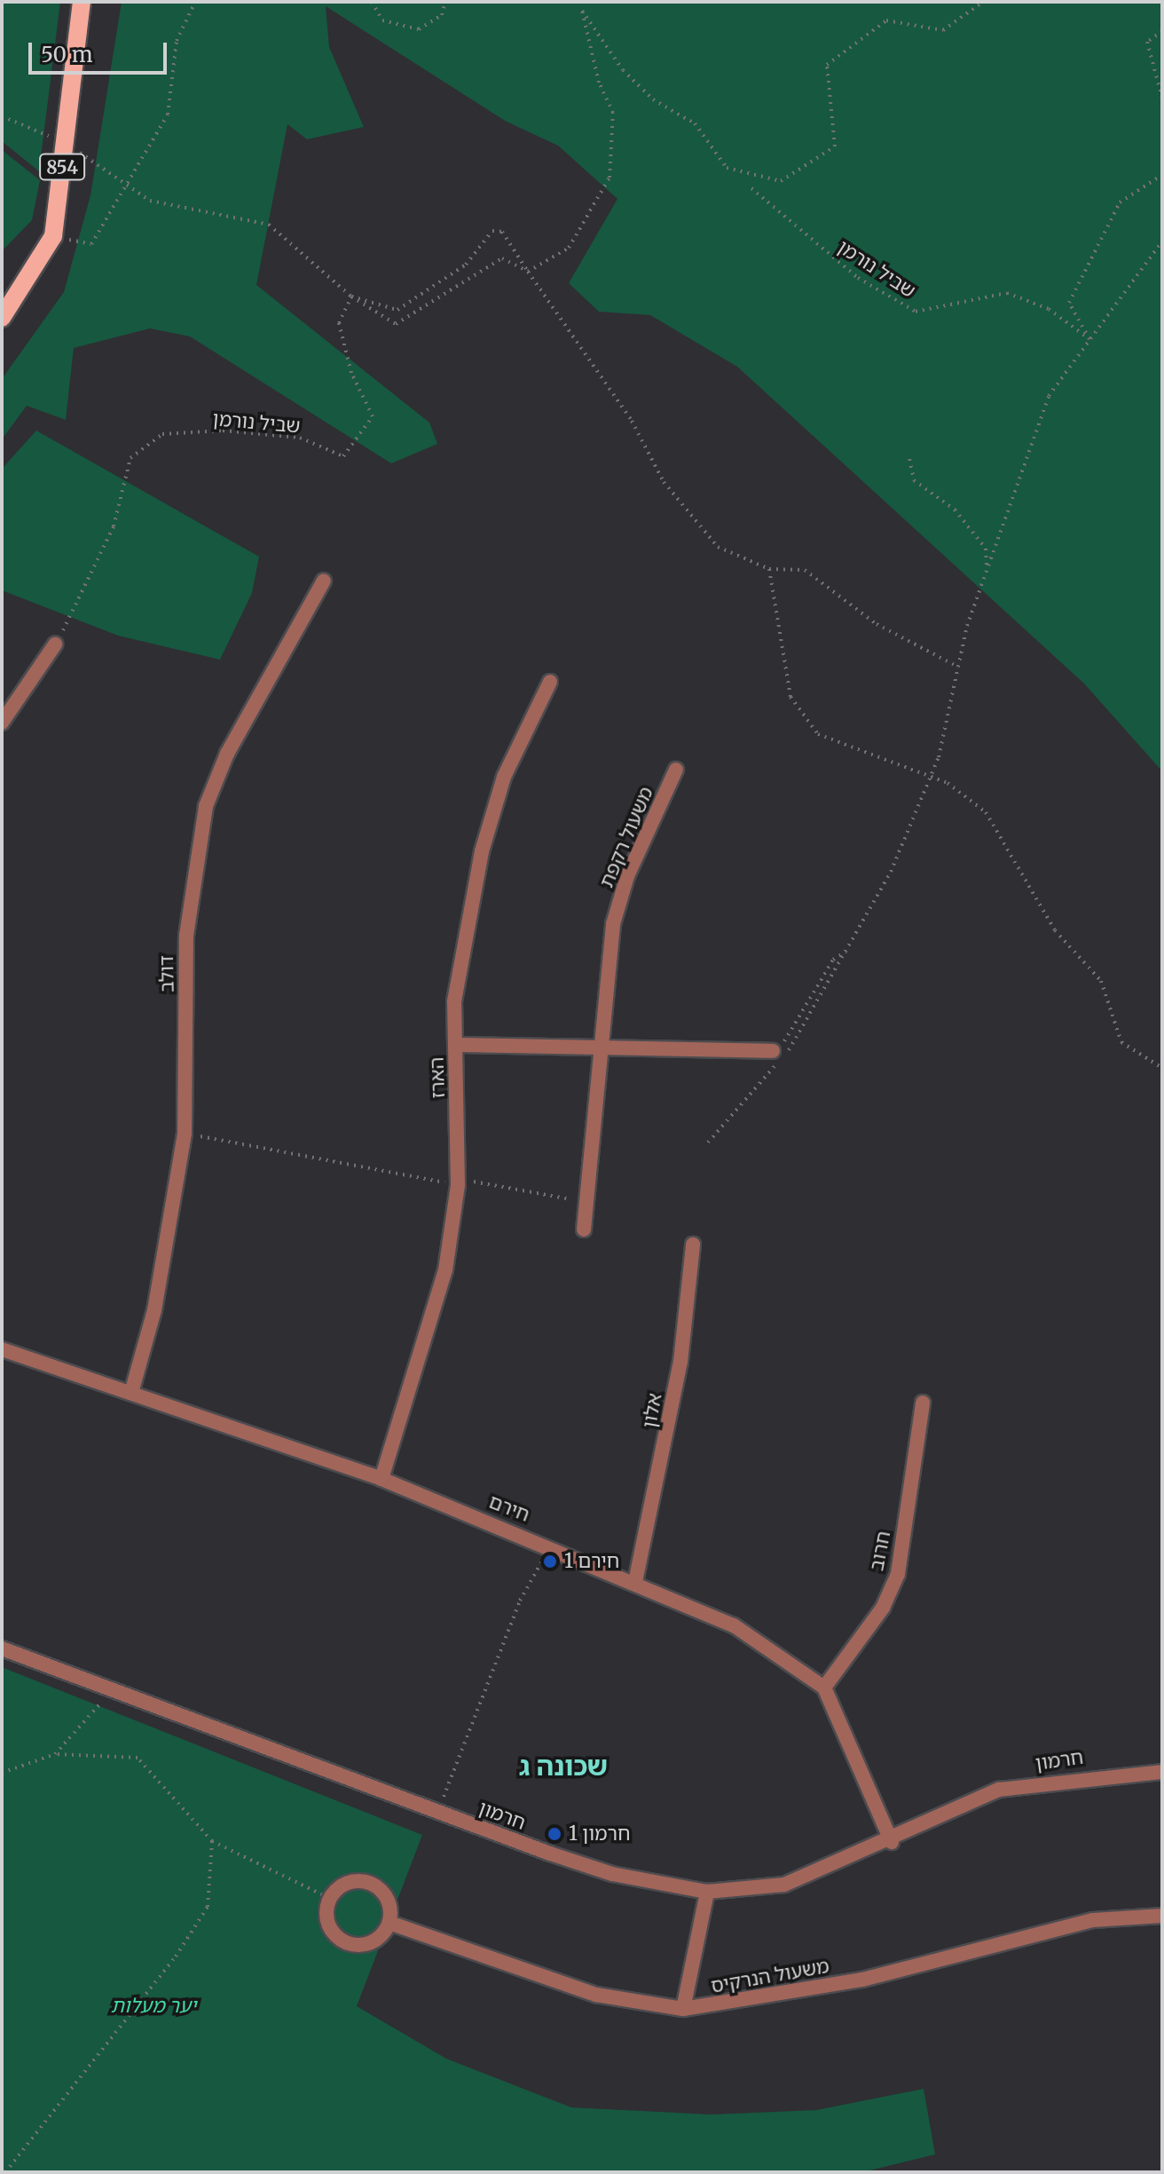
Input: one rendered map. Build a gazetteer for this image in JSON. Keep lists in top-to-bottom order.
{
  "streets": {
    "main road": ["854"],
    "street": [
      "משעול רקפת",
      "דולב",
      "הארז",
      "אלון",
      "חירם",
      "חרוב",
      "חרמון",
      "משעול הנרקיס"
    ],
    "path": ["שביל נורמן"]
  },
  "crossings": [
    ["דולב", "חירם"],
    ["הארז", "חירם"],
    ["אלון", "חירם"],
    ["חירם", "חרוב"]
  ],
  "districts": ["שכונה ג"],
  "parks": ["יער מעלות"],
  "places": ["חירם 1", "חרמון 1"],
  "scale_bar": "50 m"
}
